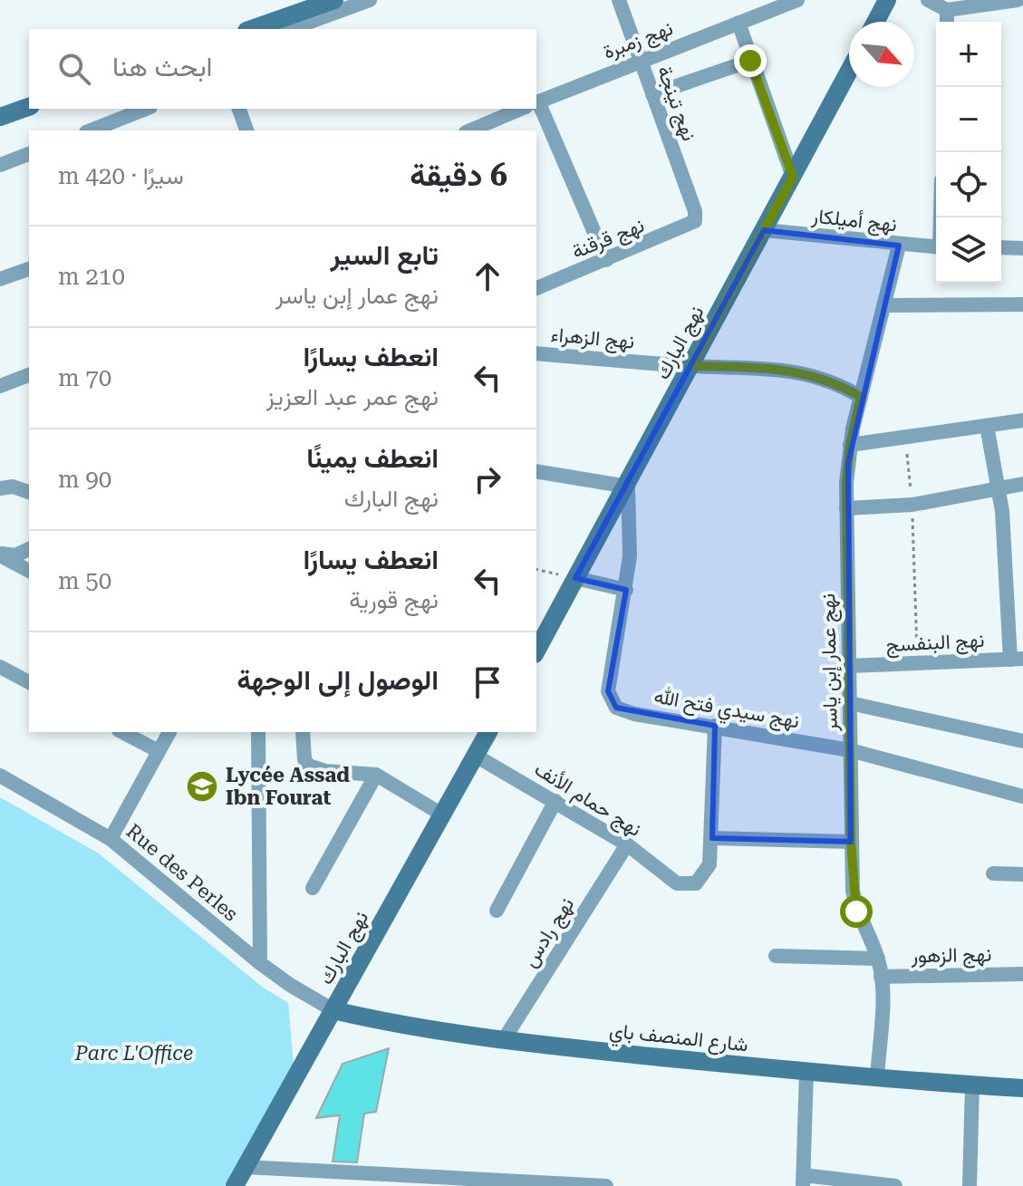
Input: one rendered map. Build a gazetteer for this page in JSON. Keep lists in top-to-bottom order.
{
  "streets": {
    "street": [
      "نهج زمبرة",
      "نهج تينجة",
      "نهج أميلكار",
      "نهج قرقنة",
      "نهج الزهراء",
      "نهج البارك",
      "نهج البنفسج",
      "نهج عمار إبن ياسر",
      "نهج سيدي فتح الله",
      "نهج حمام الأنف",
      "Rue des Perles",
      "نهج رادس",
      "نهج الزهور",
      "شارع المنصف باي"
    ]
  },
  "crossings": [
    ["نهج زمبرة", "نهج تينجة"],
    ["نهج تينجة", "نهج قرقنة"],
    ["نهج أميلكار", "نهج البارك"],
    ["نهج أميلكار", "نهج عمار إبن ياسر"],
    ["نهج الزهراء", "نهج البارك"],
    ["نهج الزهراء", "نهج عمار إبن ياسر"],
    ["نهج البارك", "نهج حمام الأنف"],
    ["نهج البارك", "Rue des Perles"],
    ["نهج البارك", "شارع المنصف باي"],
    ["نهج البنفسج", "نهج عمار إبن ياسر"],
    ["نهج عمار إبن ياسر", "نهج سيدي فتح الله"],
    ["نهج عمار إبن ياسر", "نهج الزهور"],
    ["نهج عمار إبن ياسر", "شارع المنصف باي"],
    ["نهج حمام الأنف", "نهج رادس"],
    ["Rue des Perles", "شارع المنصف باي"],
    ["نهج رادس", "شارع المنصف باي"]
  ],
  "parks": ["Parc L'Office"],
  "places": {
    "school or university": ["Lycée Assad Ibn Fourat"]
  },
  "north": "bottom right",
  "page": {
    "map_buttons": ["+", "−"],
    "search": "ابحث هنا",
    "heading": ["6 دقيقة", "سيرًا · 420 m"],
    "list": [
      ["تابع السير", "نهج عمار إبن ياسر", "210 m"],
      ["انعطف يسارًا", "نهج عمر عبد العزيز", "70 m"],
      ["انعطف يمينًا", "نهج البارك", "90 m"],
      ["انعطف يسارًا", "نهج قورية", "50 m"],
      "الوصول إلى الوجهة"
    ]
  }
}
